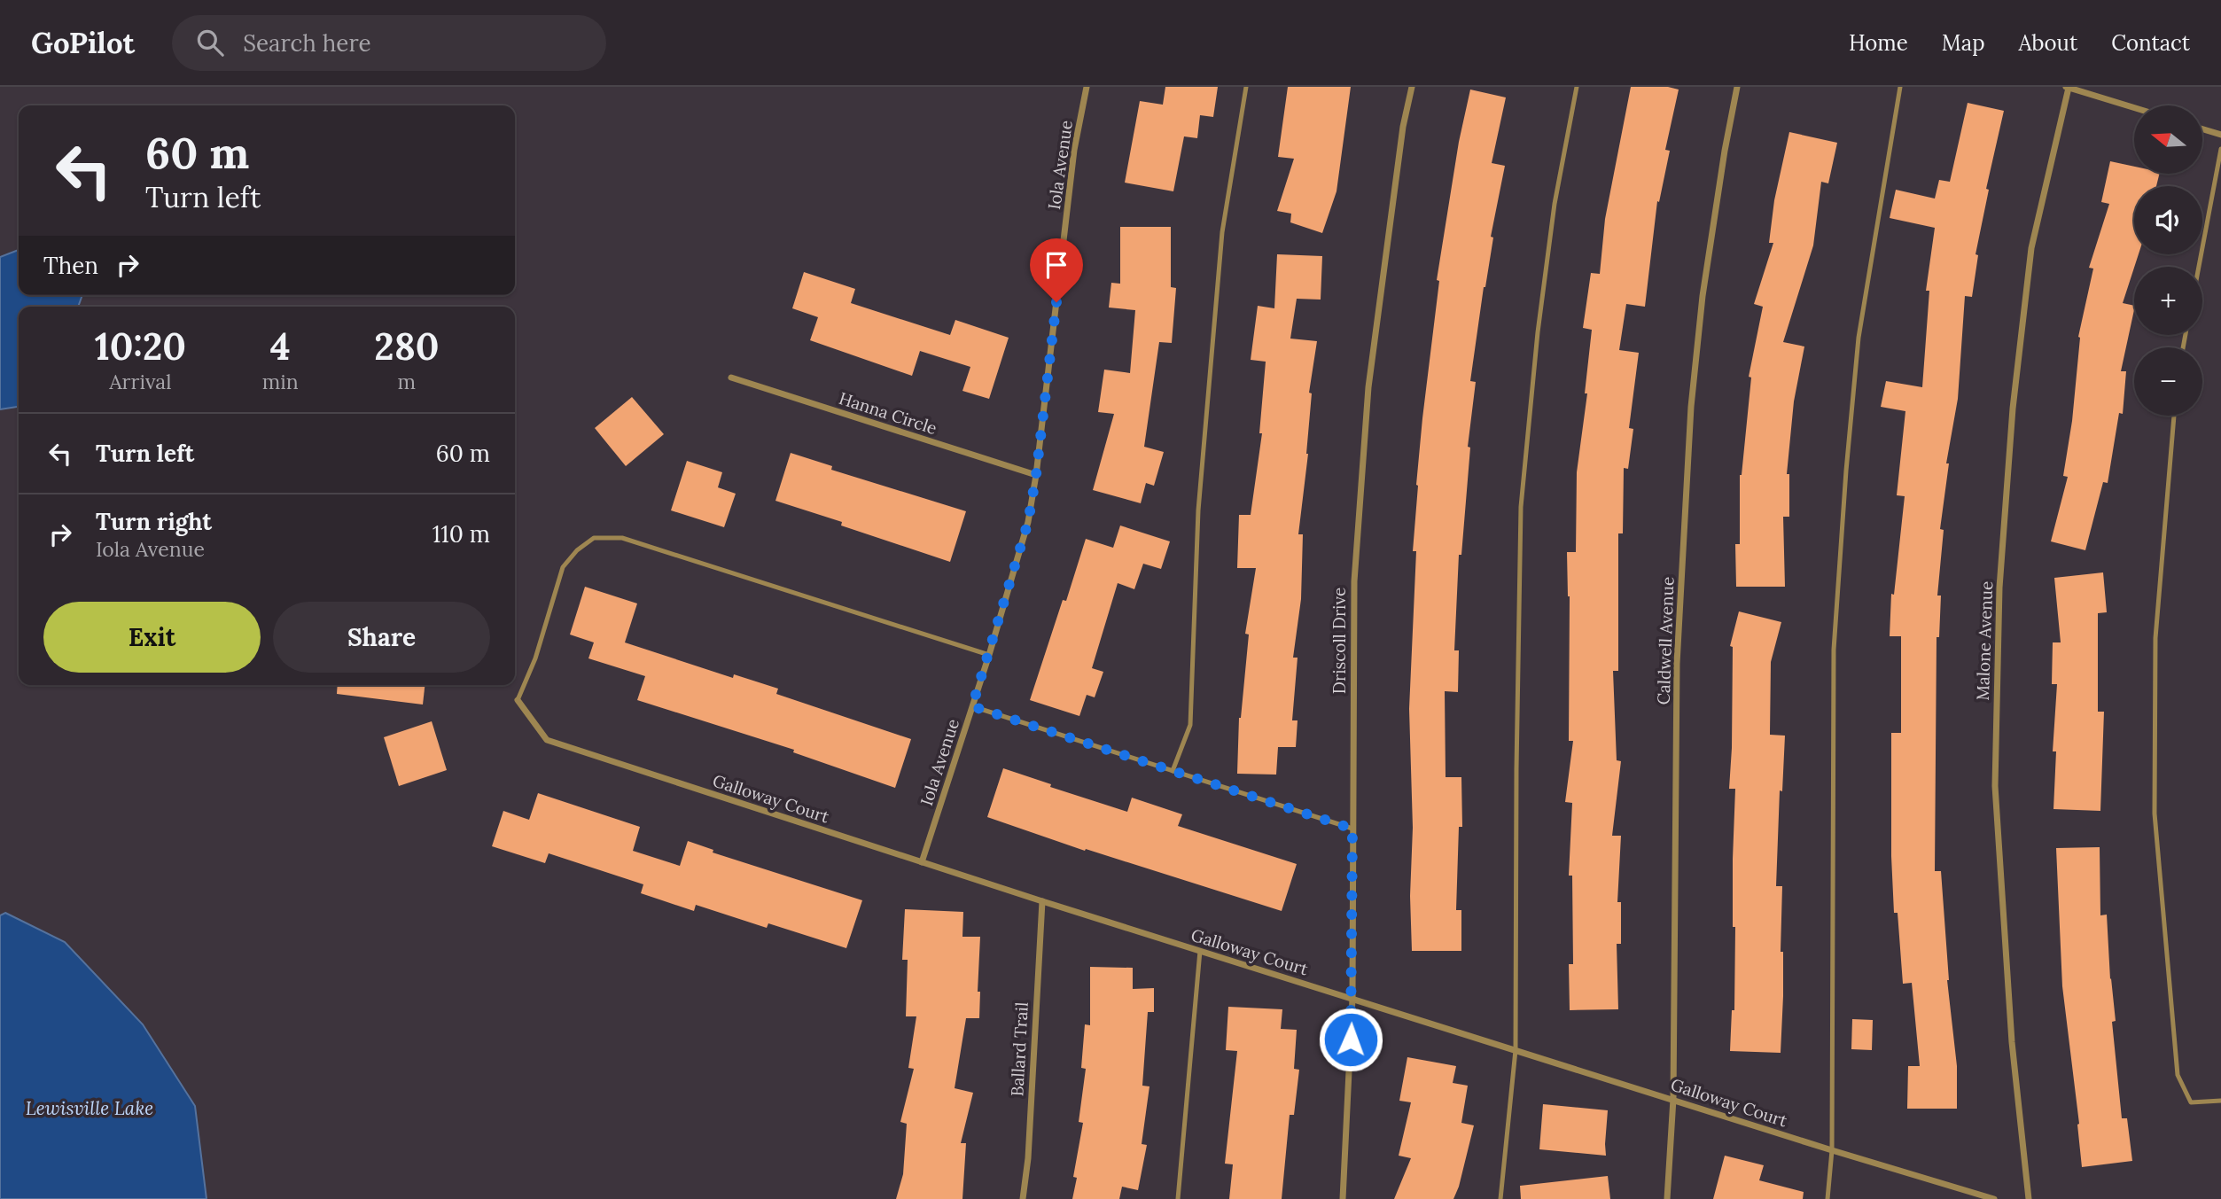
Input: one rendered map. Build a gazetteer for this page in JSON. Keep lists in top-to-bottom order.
{
  "streets": {
    "street": [
      "Iola Avenue",
      "Hanna Circle",
      "Driscoll Drive",
      "Caldwell Avenue",
      "Malone Avenue",
      "Galloway Court",
      "Ballard Trail"
    ]
  },
  "crossings": [
    ["Iola Avenue", "Hanna Circle"],
    ["Iola Avenue", "Galloway Court"],
    ["Driscoll Drive", "Galloway Court"],
    ["Caldwell Avenue", "Galloway Court"],
    ["Galloway Court", "Ballard Trail"]
  ],
  "water": ["Lewisville Lake"],
  "north": "left",
  "page": {
    "header": "GoPilot",
    "search": "Search here",
    "nav": [
      "Home",
      "Map",
      "About",
      "Contact"
    ],
    "map_buttons": ["+", "−"],
    "turn": ["60 m", "Turn left"],
    "then": "Then",
    "eta": [
      "10:20",
      "Arrival",
      "4",
      "min",
      "280",
      "m"
    ],
    "list": [
      {
        "name": "Turn left",
        "value": "60 m"
      },
      {
        "name": "Turn right",
        "note": "Iola Avenue",
        "value": "110 m"
      }
    ],
    "buttons": ["Exit", "Share"]
  }
}
